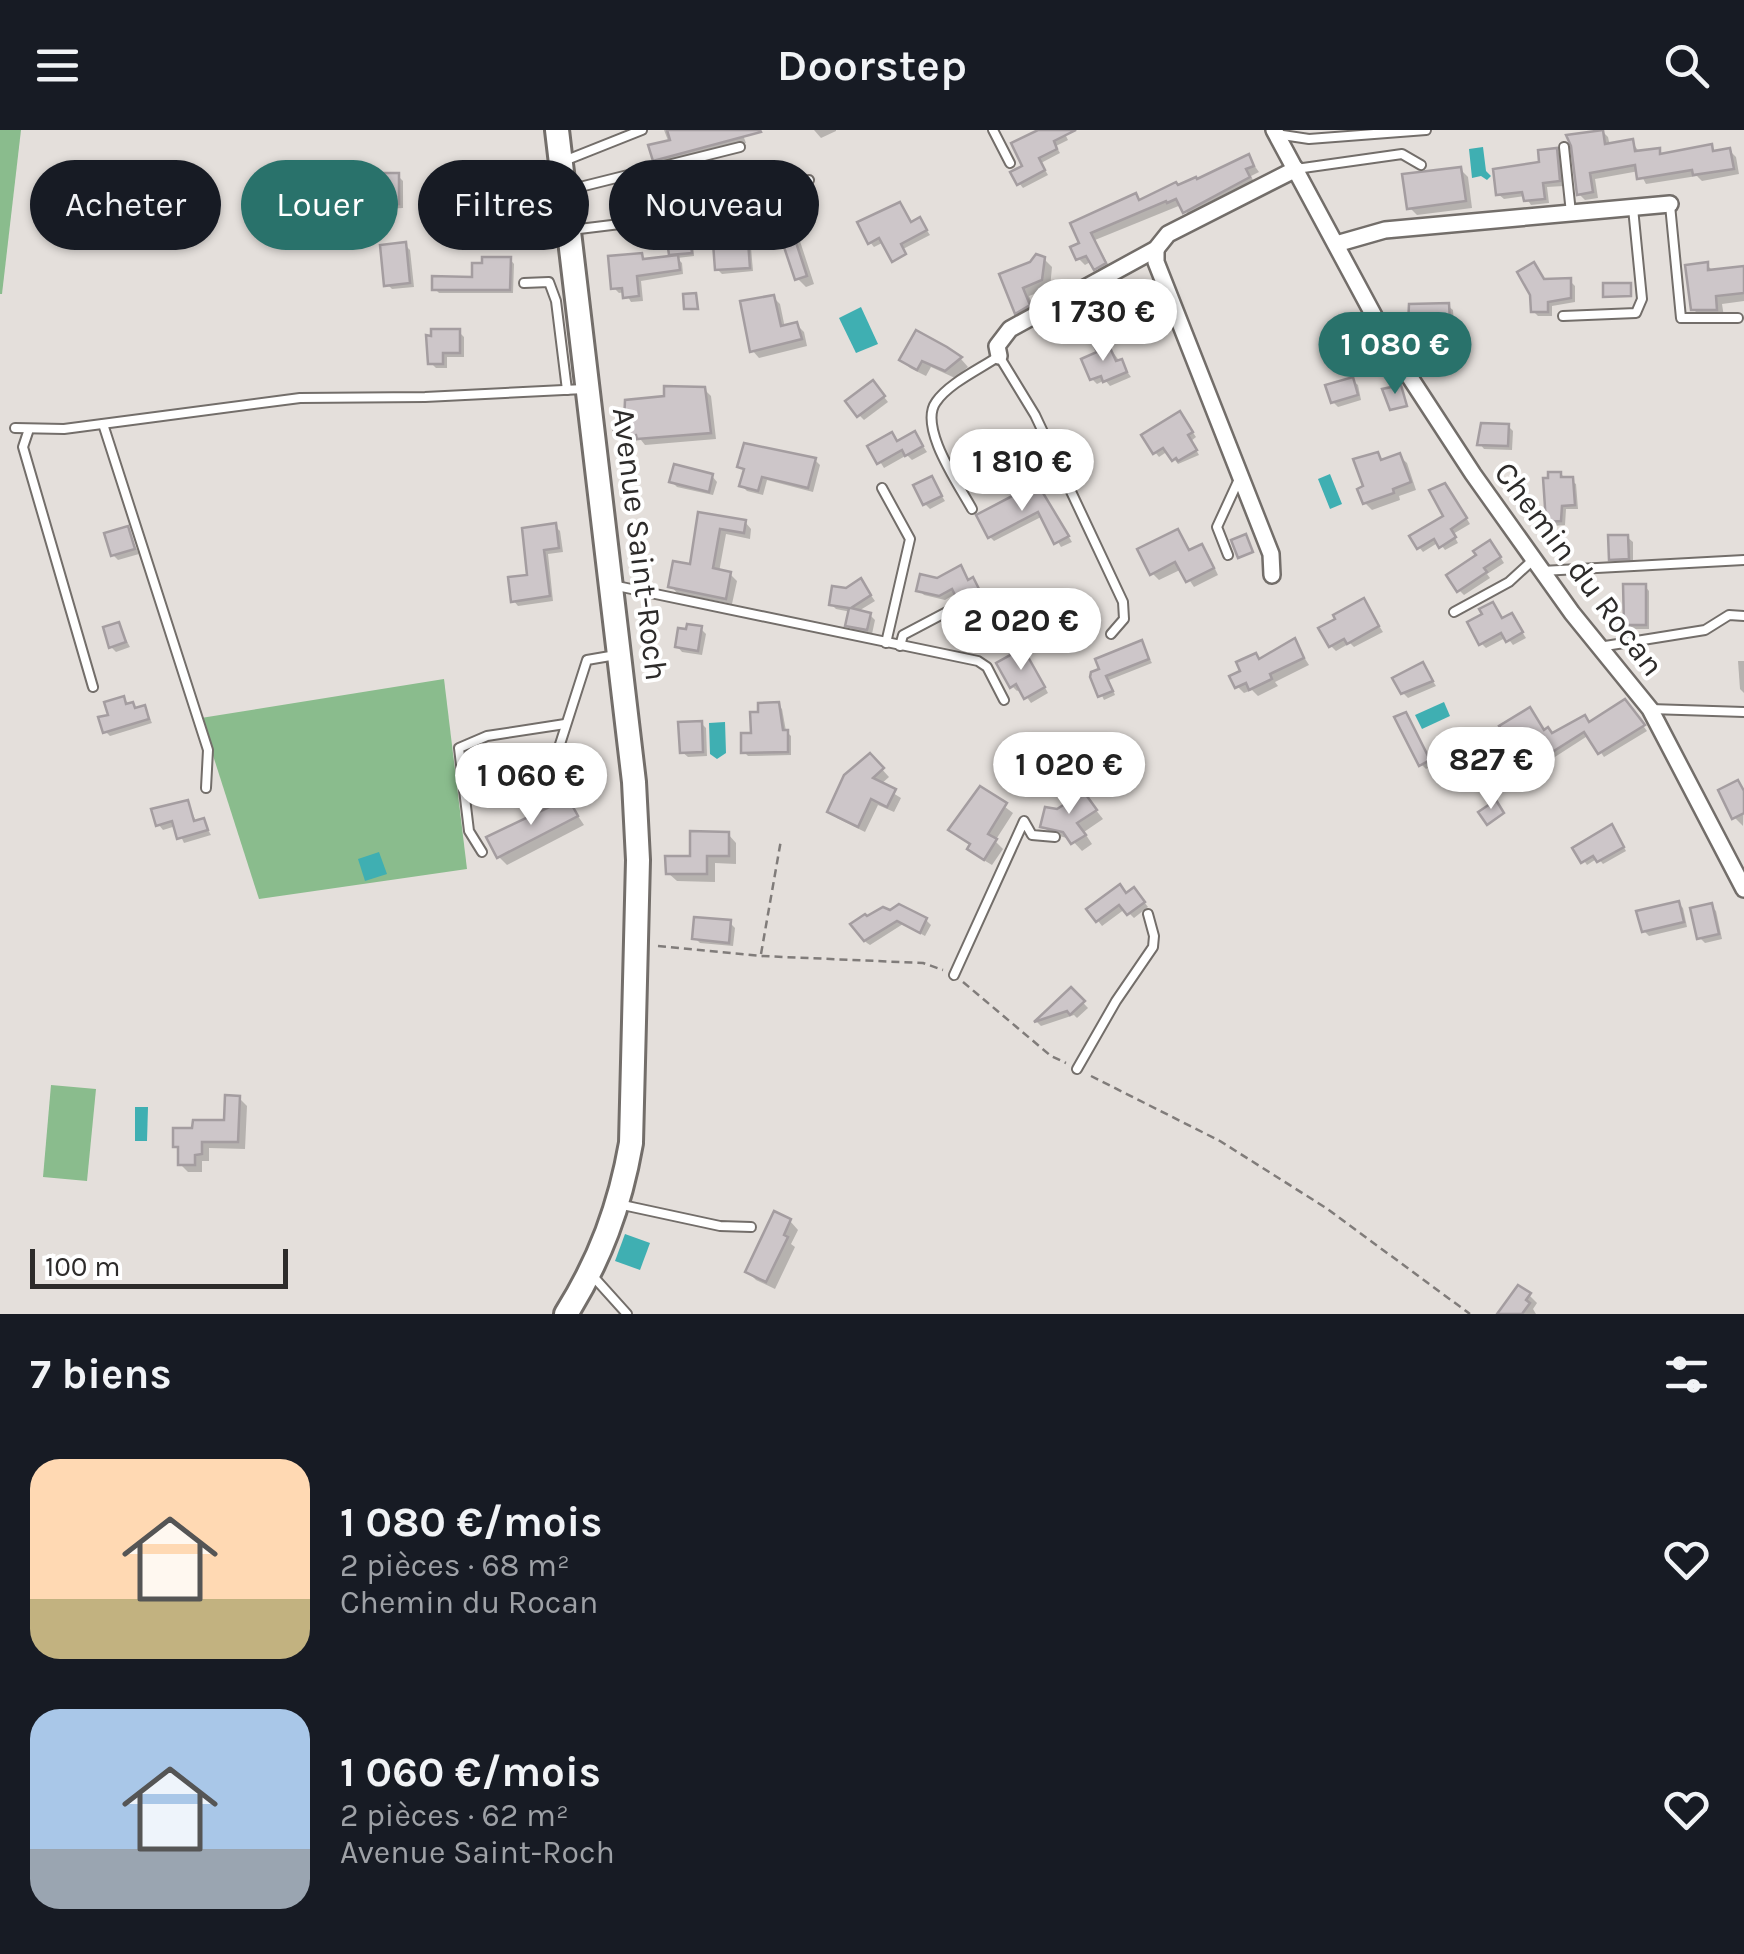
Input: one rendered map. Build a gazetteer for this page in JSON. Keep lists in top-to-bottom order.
{
  "streets": {
    "main road": ["Avenue Saint-Roch"],
    "street": ["Chemin du Rocan"]
  },
  "scale_bar": "100 m",
  "page": {
    "header": "Doorstep",
    "chip": [
      "Acheter",
      "Louer",
      "Filtres",
      "Nouveau"
    ],
    "price": [
      "1 730 €",
      "1 080 €",
      "1 810 €",
      "2 020 €",
      "827 €",
      "1 020 €",
      "1 060 €"
    ],
    "scale": "100 m",
    "heading": "7 biens",
    "list": [
      {
        "name": "1 080 €/mois",
        "note": "2 pièces · 68 m² · Chemin du Rocan"
      },
      {
        "name": "1 060 €/mois",
        "note": "2 pièces · 62 m² · Avenue Saint-Roch"
      }
    ]
  }
}
